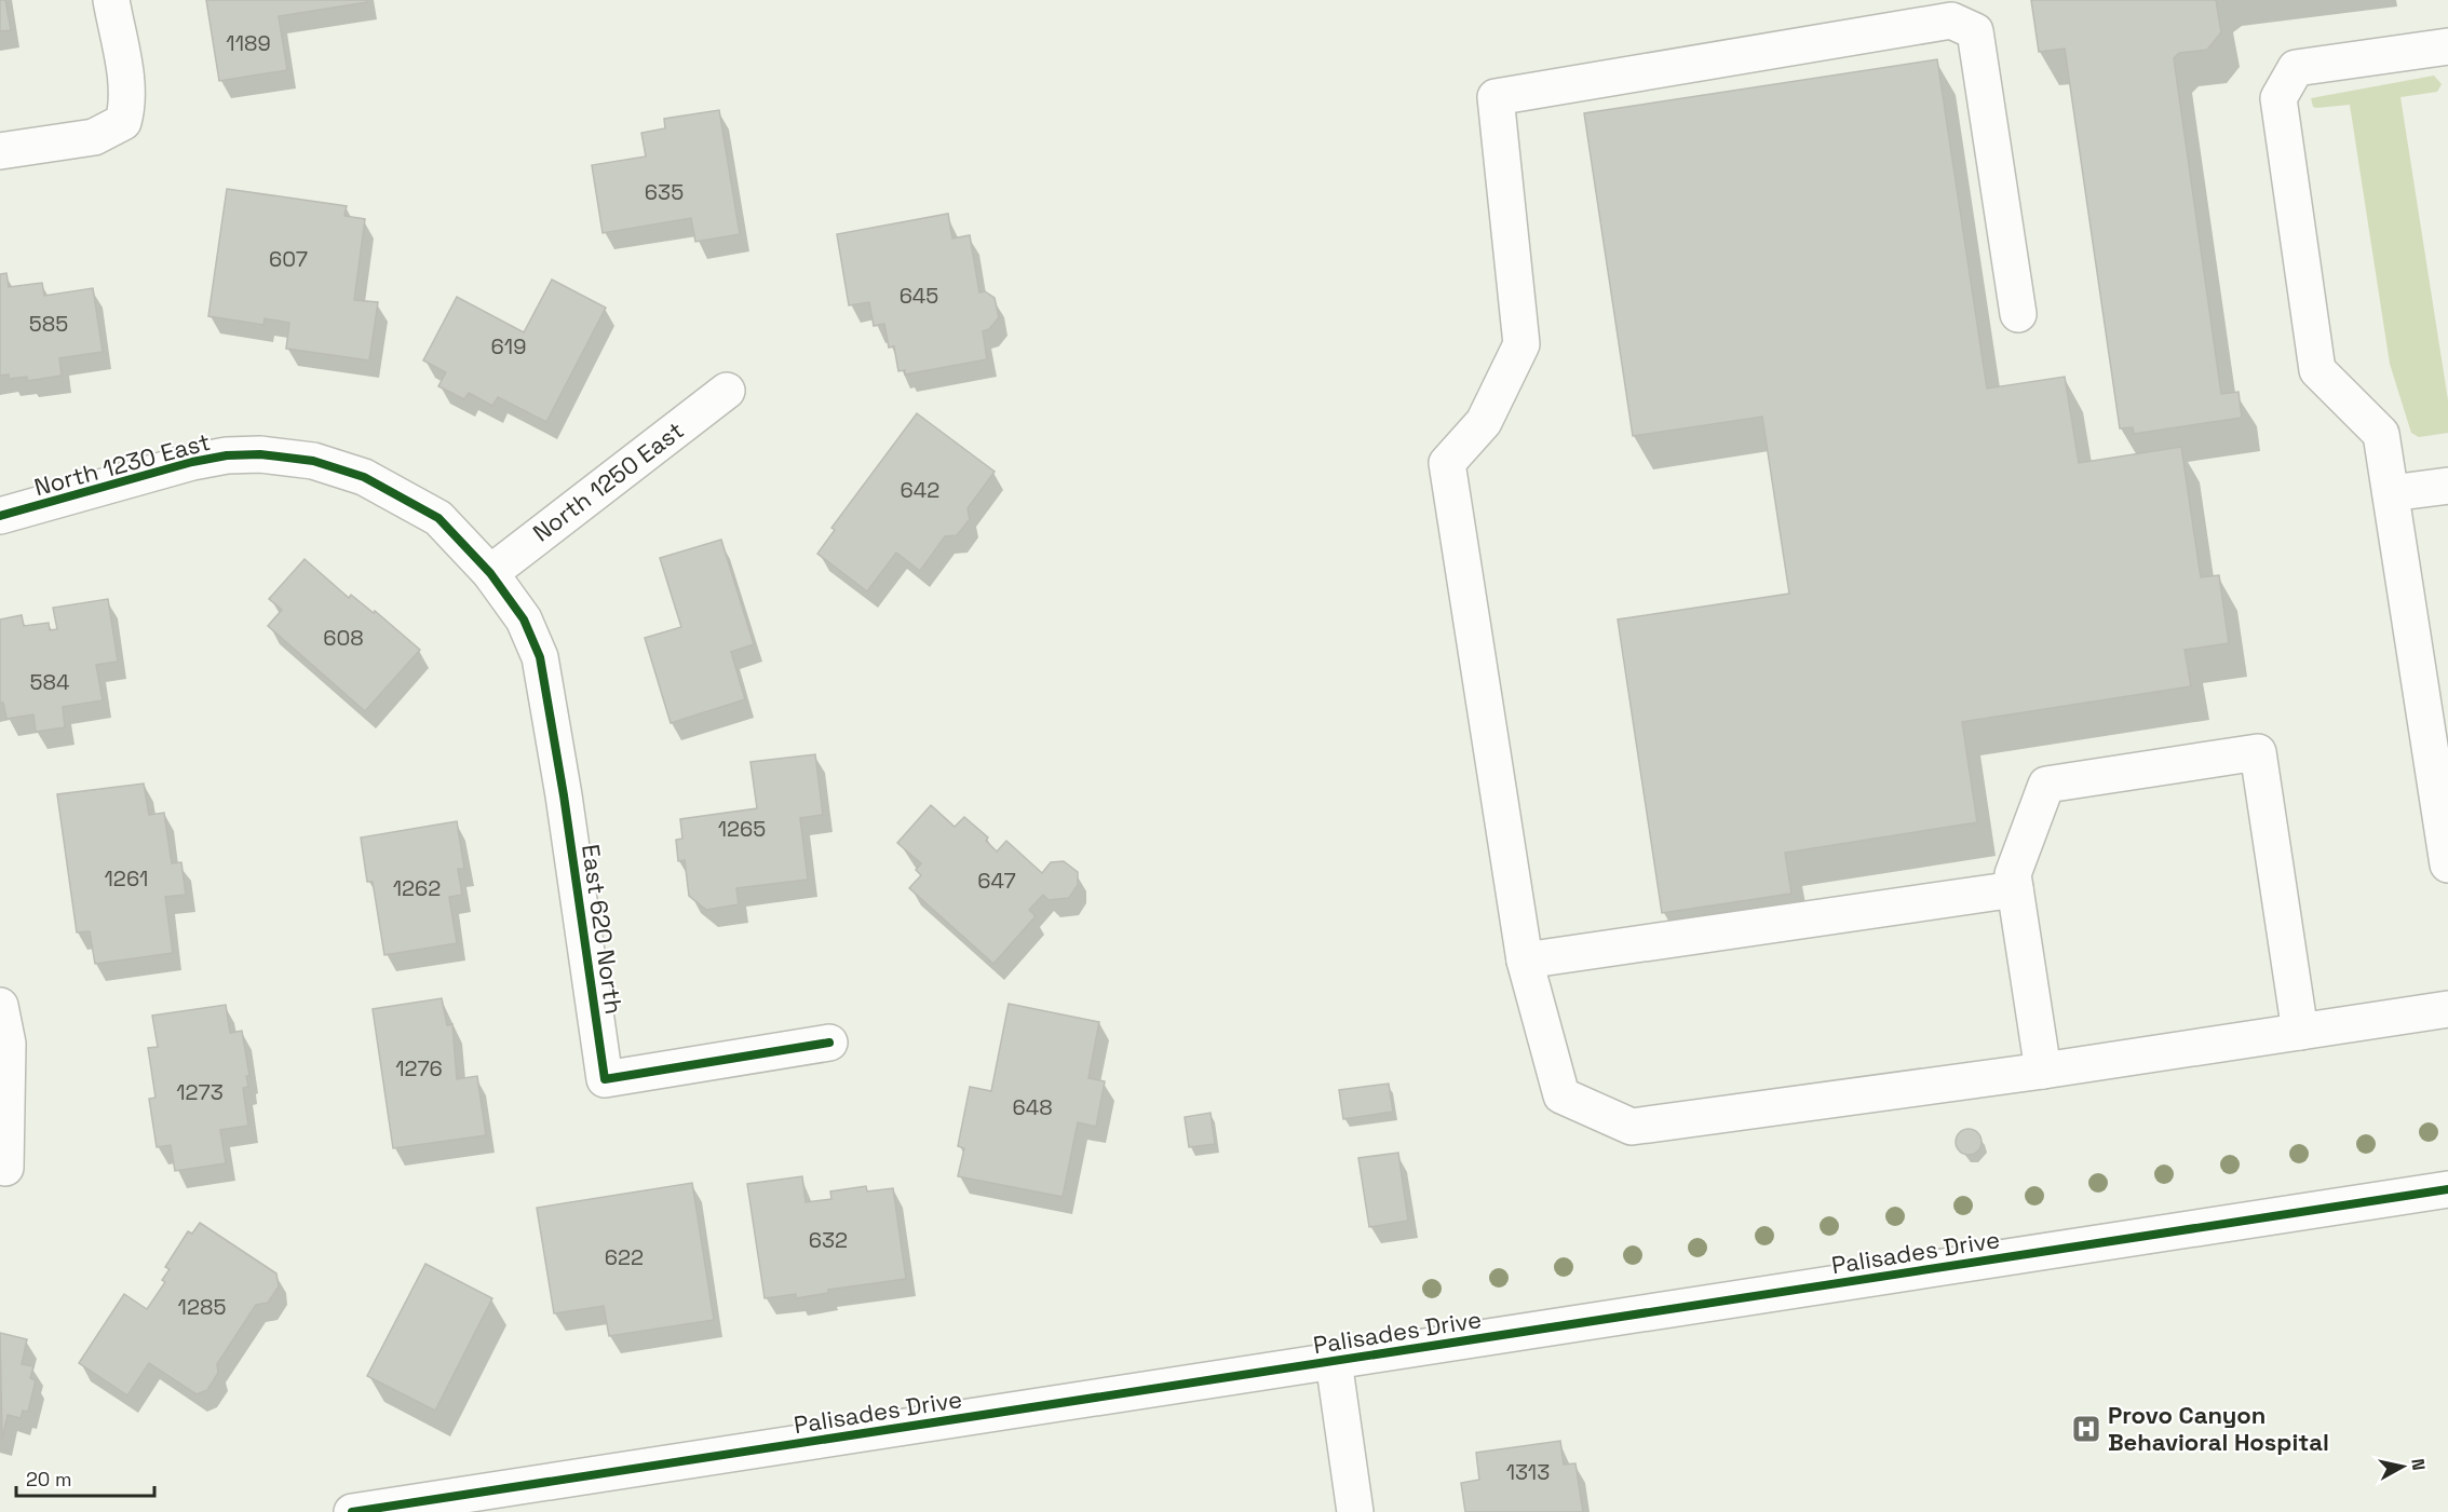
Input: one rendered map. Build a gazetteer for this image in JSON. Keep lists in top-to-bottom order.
{
  "streets": {
    "street": [
      "North 1230 East",
      "North 1250 East",
      "East 620 North",
      "Palisades Drive"
    ]
  },
  "crossings": [
    ["North 1230 East", "North 1250 East"],
    ["North 1230 East", "East 620 North"],
    ["North 1250 East", "East 620 North"]
  ],
  "places": {
    "hospital": ["Provo Canyon Behavioral Hospital"]
  },
  "house_numbers": [
    "1189",
    "635",
    "607",
    "645",
    "585",
    "619",
    "642",
    "608",
    "584",
    "1265",
    "1261",
    "647",
    "1262",
    "1276",
    "1273",
    "648",
    "632",
    "622",
    "1285",
    "1313"
  ],
  "scale_bar": "20 m",
  "north": "right"
}
